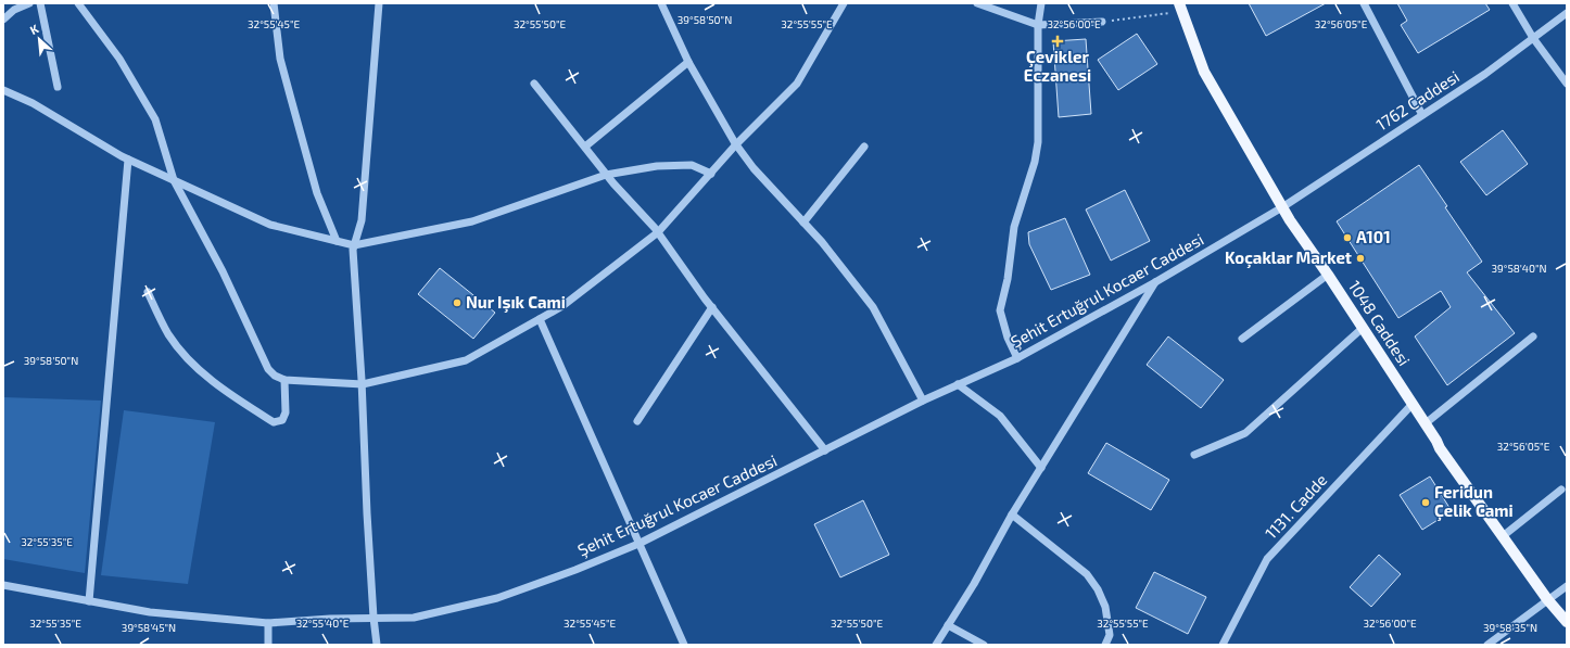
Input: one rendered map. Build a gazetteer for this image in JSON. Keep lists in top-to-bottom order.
{
  "streets": {
    "main road": ["1048 Caddesi"],
    "street": ["1762 Caddesi", "Şehit Ertuğrul Kocaer Caddesi", "1131. Cadde"]
  },
  "crossings": [
    ["1762 Caddesi", "Şehit Ertuğrul Kocaer Caddesi"],
    ["1762 Caddesi", "1048 Caddesi"],
    ["Şehit Ertuğrul Kocaer Caddesi", "1048 Caddesi"],
    ["1048 Caddesi", "1131. Cadde"]
  ],
  "places": {
    "health": ["Çevikler Eczanesi"],
    "other": [
      "A101",
      "Koçaklar Market",
      "Nur Işık Cami",
      "Feridun Çelik Cami"
    ]
  },
  "north": "top left",
  "coordinates": [
    "39°58'50\"N",
    "32°55'45\"E",
    "32°55'50\"E",
    "32°55'55\"E",
    "32°56'00\"E",
    "32°56'05\"E",
    "39°58'40\"N",
    "32°55'35\"E",
    "32°55'40\"E",
    "39°58'45\"N",
    "39°58'35\"N"
  ]
}
